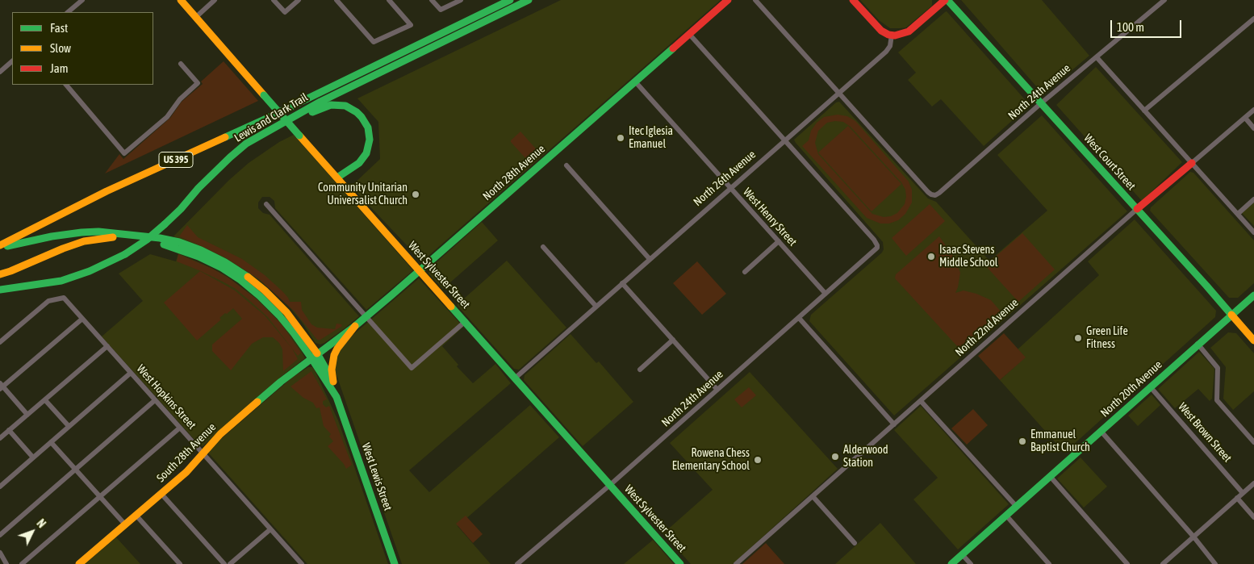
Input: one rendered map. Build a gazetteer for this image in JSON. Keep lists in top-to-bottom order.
{
  "streets": {
    "main road": [
      "Lewis and Clark Trail",
      "US 395",
      "West Court Street",
      "North 28th Avenue",
      "West Sylvester Street",
      "North 22nd Avenue",
      "North 20th Avenue",
      "South 28th Avenue",
      "West Lewis Street"
    ],
    "street": [
      "North 24th Avenue",
      "North 26th Avenue",
      "West Henry Street",
      "West Hopkins Street",
      "West Brown Street"
    ]
  },
  "crossings": [
    ["North 24th Avenue", "West Court Street"],
    ["North 24th Avenue", "North 26th Avenue"],
    ["North 24th Avenue", "West Henry Street"],
    ["North 24th Avenue", "West Sylvester Street"],
    ["West Court Street", "North 22nd Avenue"],
    ["West Court Street", "North 20th Avenue"],
    ["North 28th Avenue", "West Henry Street"],
    ["North 28th Avenue", "West Sylvester Street"],
    ["North 28th Avenue", "South 28th Avenue"],
    ["North 28th Avenue", "West Lewis Street"],
    ["North 26th Avenue", "West Henry Street"],
    ["North 26th Avenue", "West Sylvester Street"],
    ["North 20th Avenue", "West Brown Street"],
    ["West Hopkins Street", "South 28th Avenue"],
    ["South 28th Avenue", "West Lewis Street"]
  ],
  "places": [
    "Itec Iglesia Emanuel",
    "Community Unitarian Universalist Church",
    "Isaac Stevens Middle School",
    "Green Life Fitness",
    "Emmanuel Baptist Church",
    "Alderwood Station",
    "Rowena Chess Elementary School"
  ],
  "legend": ["Fast", "Slow", "Jam"],
  "scale_bar": "100 m",
  "north": "top right"
}
